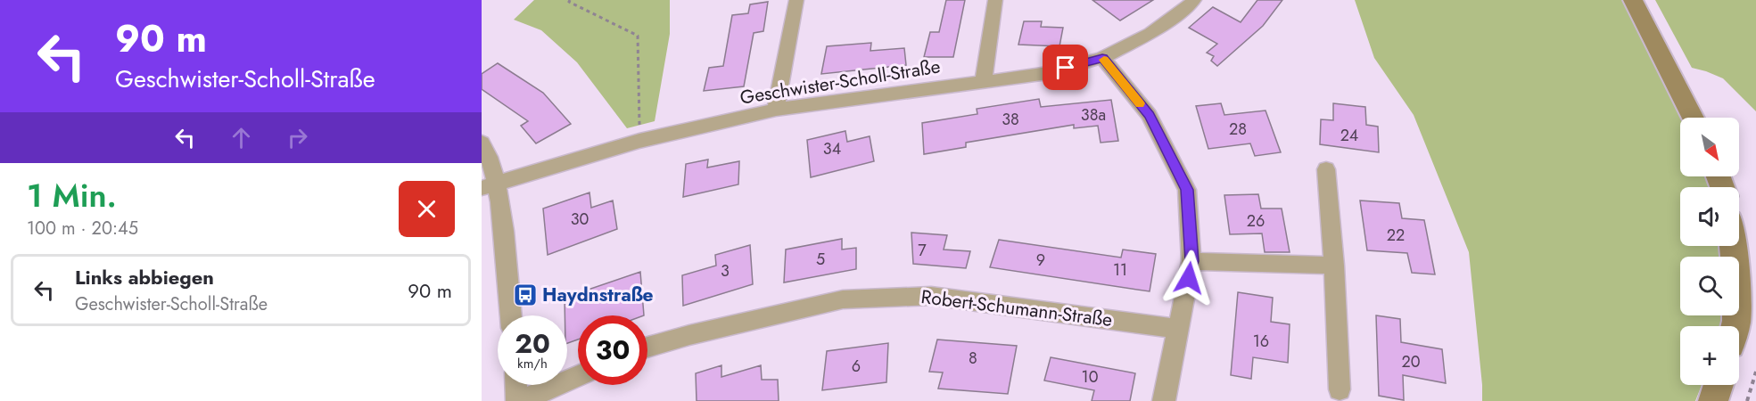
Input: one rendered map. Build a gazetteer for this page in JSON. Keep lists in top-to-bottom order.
{
  "streets": {
    "street": ["Geschwister-Scholl-Straße", "Robert-Schumann-Straße"]
  },
  "places": {
    "bus stop": ["Haydnstraße"]
  },
  "house_numbers": [
    "38a",
    "38",
    "28",
    "24",
    "34",
    "30",
    "26",
    "22",
    "7",
    "5",
    "9",
    "11",
    "3",
    "16",
    "8",
    "20",
    "6",
    "10"
  ],
  "north": "bottom right",
  "page": {
    "turn": ["90 m", "Geschwister-Scholl-Straße"],
    "map_buttons": "+",
    "heading": ["1 Min.", "100 m · 20:45"],
    "list": [
      {
        "name": "Links abbiegen",
        "note": "Geschwister-Scholl-Straße",
        "value": "90 m"
      }
    ],
    "speed": "20 km/h",
    "limit": "30"
  }
}
